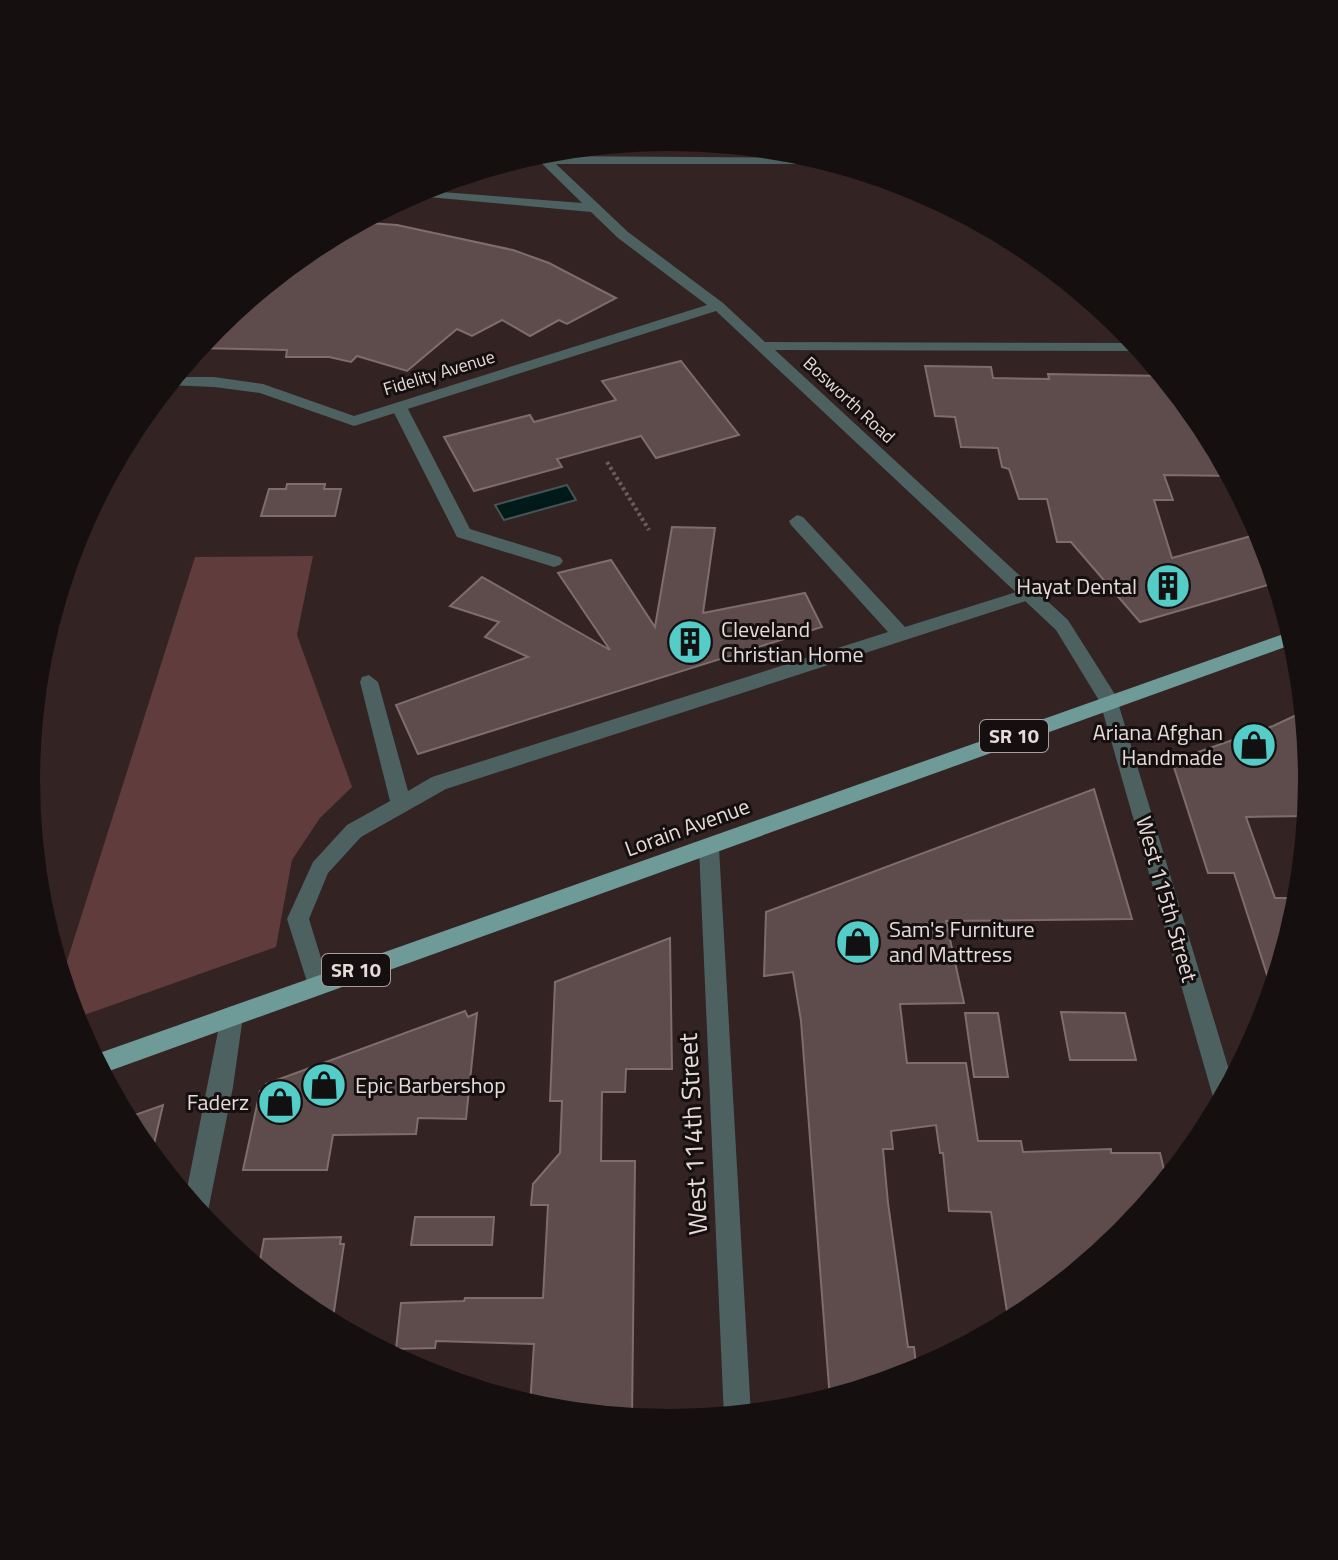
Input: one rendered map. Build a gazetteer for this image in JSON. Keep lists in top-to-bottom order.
{
  "streets": {
    "main road": ["SR 10", "Lorain Avenue"],
    "street": [
      "Fidelity Avenue",
      "Bosworth Road",
      "West 115th Street",
      "West 114th Street"
    ]
  },
  "crossings": [
    ["Fidelity Avenue", "Bosworth Road"],
    ["Bosworth Road", "Lorain Avenue"],
    ["Bosworth Road", "West 115th Street"],
    ["Lorain Avenue", "West 115th Street"],
    ["Lorain Avenue", "West 114th Street"]
  ],
  "places": {
    "building": ["Hayat Dental", "Cleveland Christian Home"],
    "shop": [
      "Ariana Afghan Handmade",
      "Sam's Furniture and Mattress",
      "Epic Barbershop",
      "Faderz"
    ]
  }
}
